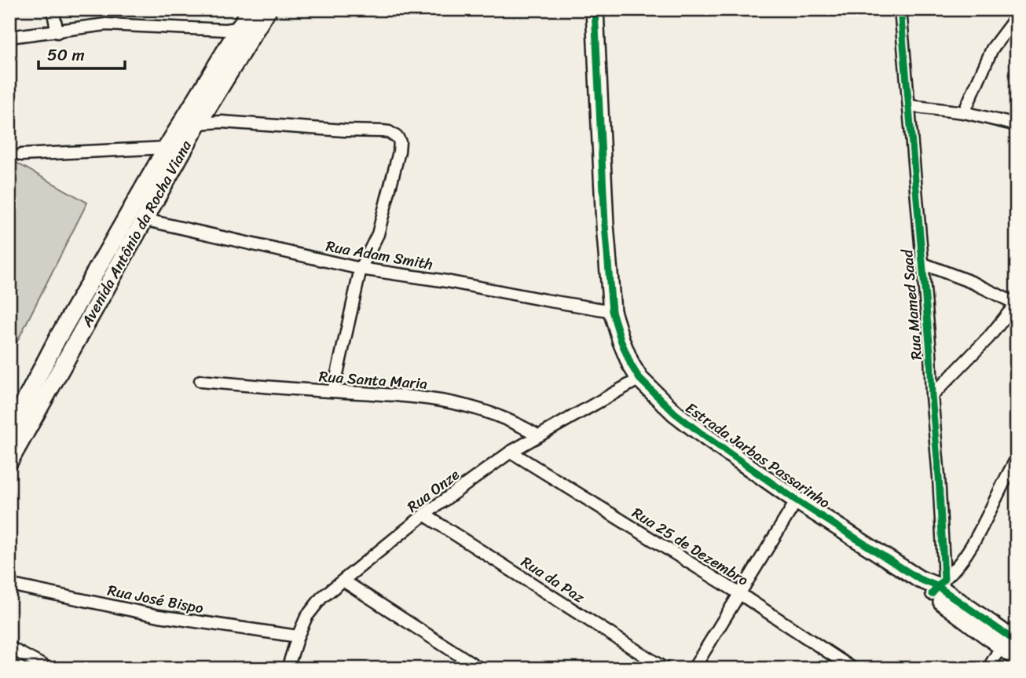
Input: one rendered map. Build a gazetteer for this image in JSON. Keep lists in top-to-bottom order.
{
  "streets": {
    "main road": ["Avenida Antônio da Rocha Viana", "Estrada Jarbas Passarinho"],
    "street": [
      "Rua Adam Smith",
      "Rua Mamed Saad",
      "Rua Santa Maria",
      "Rua Onze",
      "Rua 25 de Dezembro",
      "Rua da Paz",
      "Rua José Bispo"
    ]
  },
  "crossings": [
    ["Avenida Antônio da Rocha Viana", "Rua Adam Smith"],
    ["Rua Adam Smith", "Estrada Jarbas Passarinho"],
    ["Rua Mamed Saad", "Estrada Jarbas Passarinho"],
    ["Rua Santa Maria", "Rua Onze"],
    ["Estrada Jarbas Passarinho", "Rua Onze"],
    ["Rua Onze", "Rua 25 de Dezembro"],
    ["Rua Onze", "Rua da Paz"],
    ["Rua Onze", "Rua José Bispo"]
  ],
  "scale_bar": "50 m"
}
